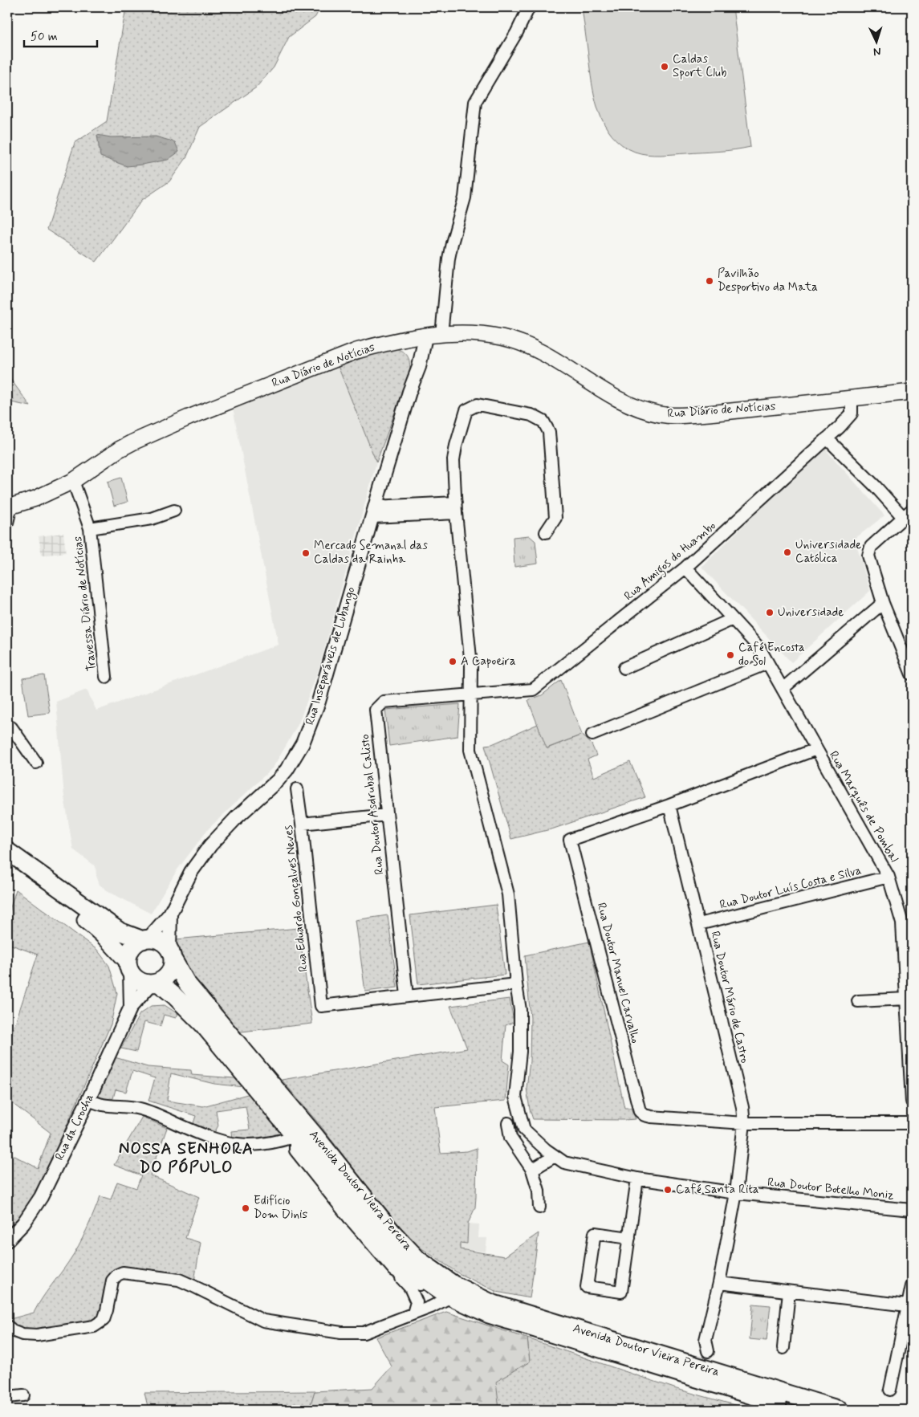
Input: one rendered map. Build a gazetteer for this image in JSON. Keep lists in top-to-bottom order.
{
  "streets": {
    "main road": ["Rua Diário de Notícias", "Avenida Doutor Vieira Pereira"],
    "street": [
      "Rua Amigos do Huambo",
      "Travessa Diário de Notícias",
      "Rua Inseparáveis de Lubango",
      "Rua Doutor Asdrubal Calisto",
      "Rua Marquês de Pombal",
      "Rua Doutor Luís Costa e Silva",
      "Rua Eduardo Gonçalves Neves",
      "Rua Doutor Manuel Carvalho",
      "Rua Doutor Mário de Castro",
      "Rua da Crocha",
      "Rua Doutor Botelho Moniz"
    ]
  },
  "crossings": [
    ["Rua Diário de Notícias", "Rua Amigos do Huambo"],
    ["Rua Diário de Notícias", "Travessa Diário de Notícias"],
    ["Rua Diário de Notícias", "Rua Inseparáveis de Lubango"],
    ["Rua Amigos do Huambo", "Rua Doutor Asdrubal Calisto"],
    ["Rua Amigos do Huambo", "Rua Marquês de Pombal"],
    ["Rua Amigos do Huambo", "Rua Doutor Botelho Moniz"],
    ["Rua Inseparáveis de Lubango", "Rua da Crocha"],
    ["Rua Inseparáveis de Lubango", "Avenida Doutor Vieira Pereira"],
    ["Rua Doutor Asdrubal Calisto", "Rua Eduardo Gonçalves Neves"],
    ["Rua Doutor Asdrubal Calisto", "Rua Doutor Botelho Moniz"],
    ["Rua Marquês de Pombal", "Rua Doutor Luís Costa e Silva"],
    ["Rua Doutor Luís Costa e Silva", "Rua Doutor Mário de Castro"],
    ["Rua Doutor Manuel Carvalho", "Rua Doutor Mário de Castro"],
    ["Rua Doutor Mário de Castro", "Rua Doutor Botelho Moniz"],
    ["Rua da Crocha", "Avenida Doutor Vieira Pereira"]
  ],
  "districts": ["NOSSA SENHORA DO PÓPULO"],
  "places": [
    "Caldas Sport Club",
    "Pavilhão Desportivo da Mata",
    "Universidade Católica",
    "Mercado Semanal das Caldas da Rainha",
    "Universidade",
    "Café Encosta do Sol",
    "A Capoeira",
    "Café Santa Rita",
    "Edifício Dom Dinis"
  ],
  "scale_bar": "50 m",
  "north": "bottom"
}
